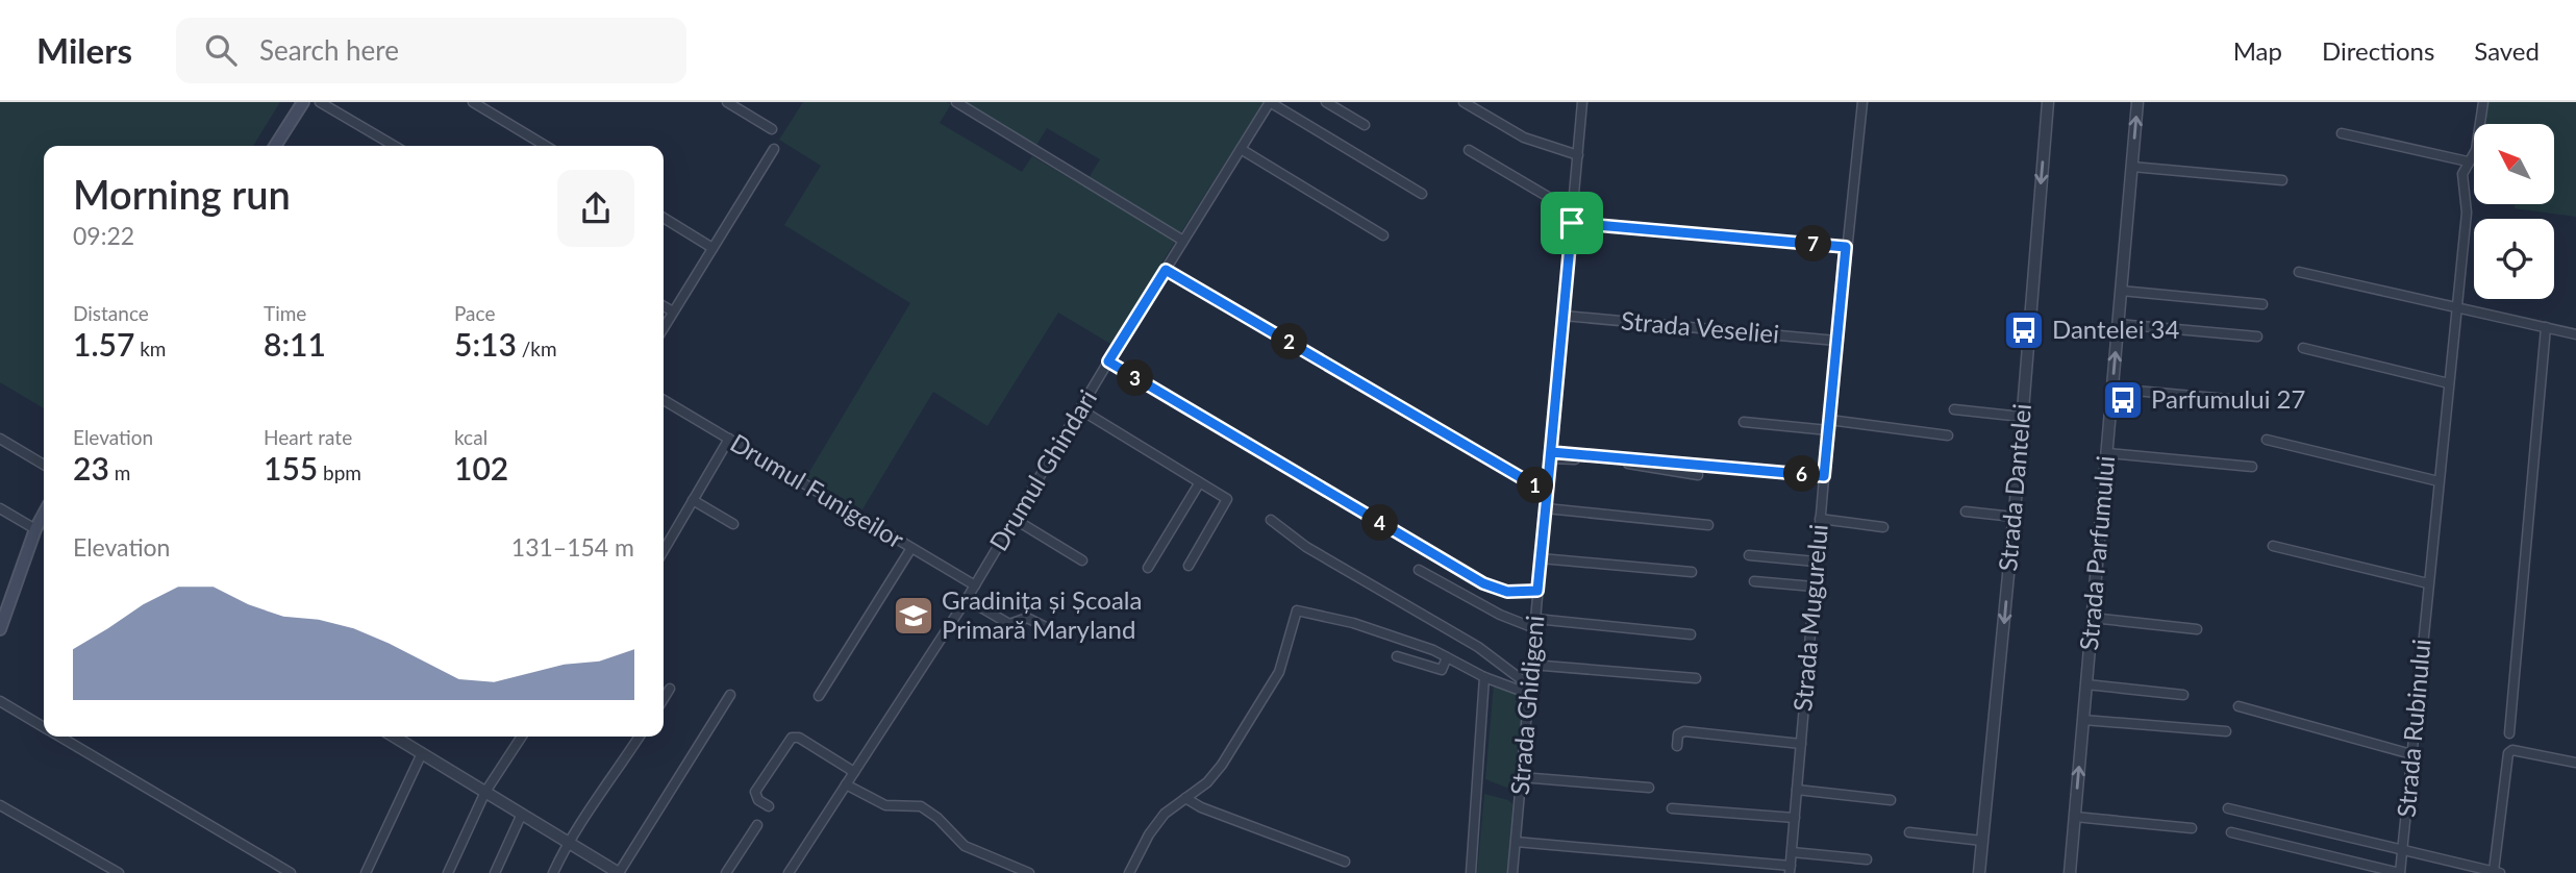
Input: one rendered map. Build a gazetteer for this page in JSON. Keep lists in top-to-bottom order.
{
  "streets": {
    "street": [
      "Strada Veseliei",
      "Drumul Ghindari",
      "Strada Dantelei",
      "Drumul Funigeilor",
      "Strada Parfumului",
      "Strada Mugurelui",
      "Strada Ghidigeni",
      "Strada Rubinului"
    ]
  },
  "crossings": [
    ["Strada Veseliei", "Strada Mugurelui"],
    ["Strada Veseliei", "Strada Ghidigeni"],
    ["Drumul Ghindari", "Drumul Funigeilor"]
  ],
  "one_way": ["Strada Dantelei"],
  "places": {
    "bus stop": ["Dantelei 34", "Parfumului 27"],
    "school or university": ["Gradinița și Școala Primară Maryland"]
  },
  "north": "top left",
  "page": {
    "header": "Milers",
    "search": "Search here",
    "nav": ["Map", "Directions", "Saved"],
    "heading": ["Morning run", "09:22"],
    "pins": [
      "7",
      "2",
      "3",
      "6",
      "1",
      "4"
    ],
    "stats": [
      ["Distance", "1.57 km"],
      ["Time", "8:11"],
      ["Pace", "5:13 /km"],
      ["Elevation", "23 m"],
      ["Heart rate", "155 bpm"],
      ["kcal", "102"]
    ],
    "chart": ["Elevation", "131–154 m"]
  }
}
